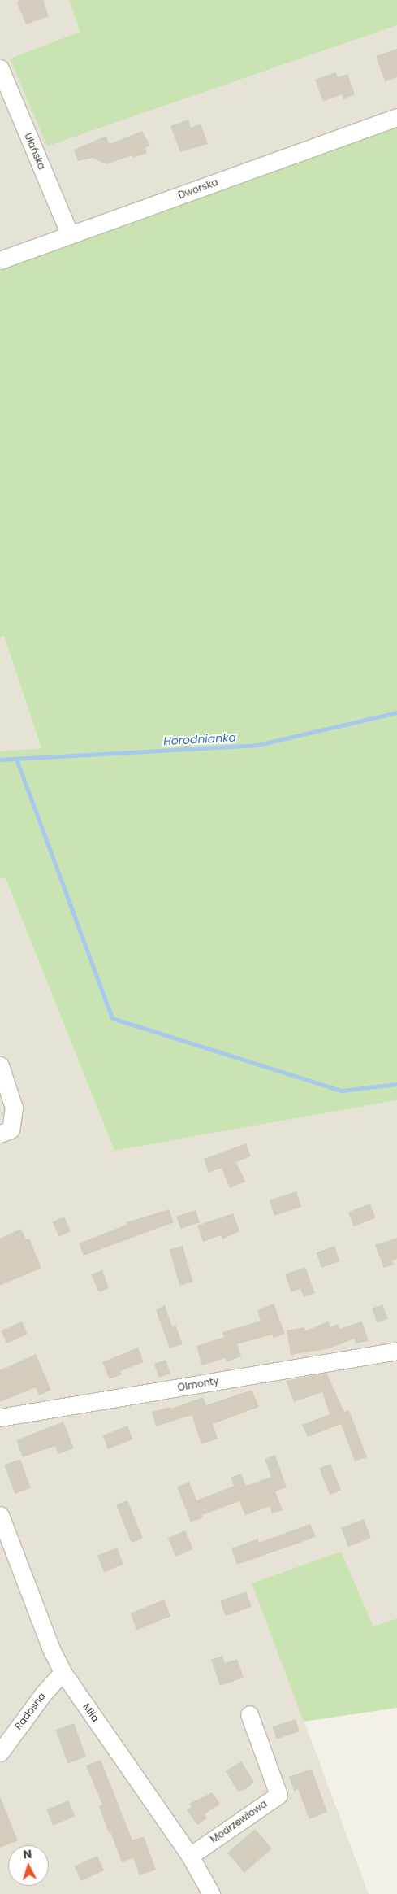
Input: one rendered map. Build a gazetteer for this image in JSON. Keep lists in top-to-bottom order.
{
  "streets": {
    "street": [
      "Ułańska",
      "Dworska",
      "Olmonty",
      "Radosna",
      "Miła",
      "Modrzewiowa"
    ]
  },
  "crossings": [
    ["Ułańska", "Dworska"],
    ["Radosna", "Miła"],
    ["Miła", "Modrzewiowa"]
  ],
  "water": ["Horodnianka"],
  "north": "top"
}
